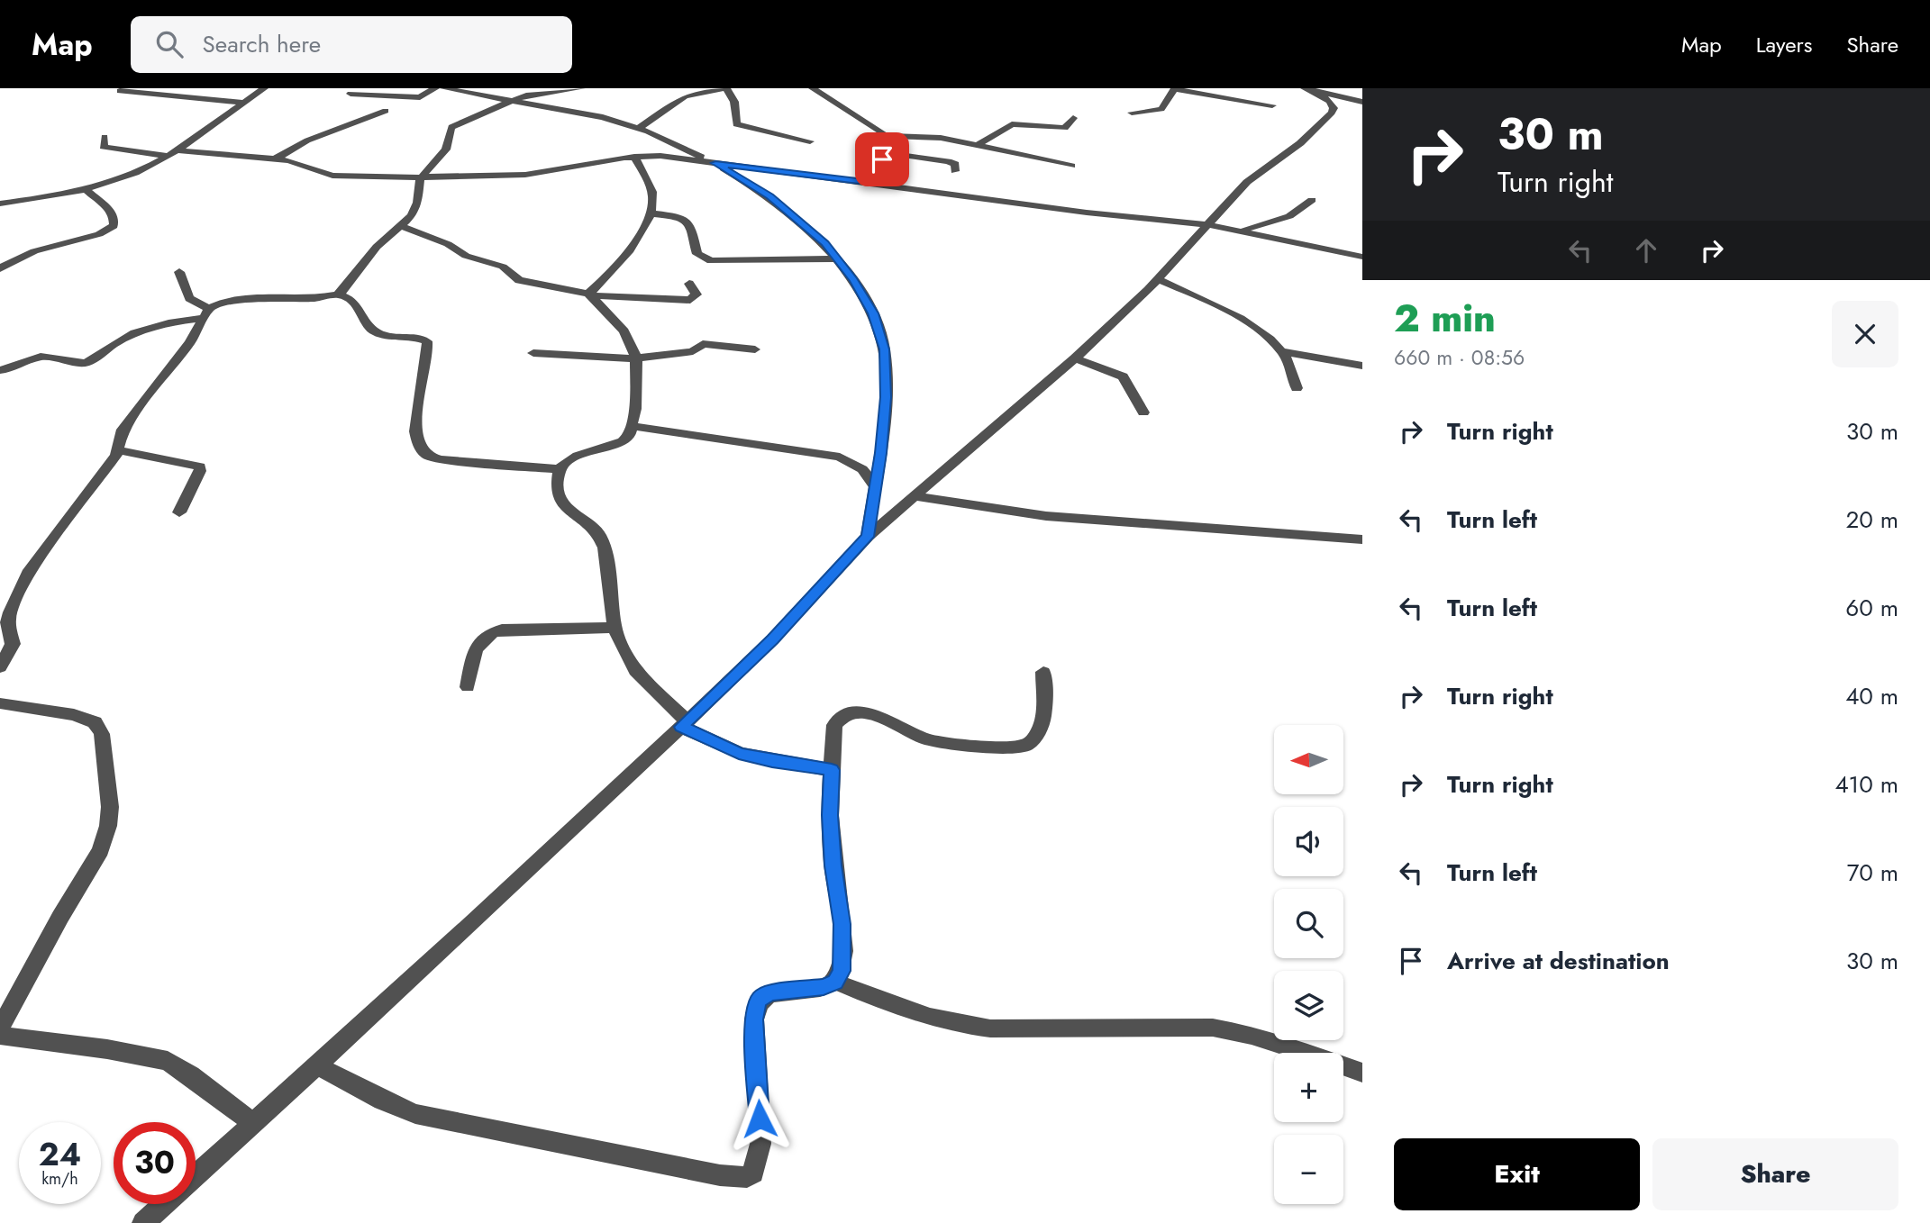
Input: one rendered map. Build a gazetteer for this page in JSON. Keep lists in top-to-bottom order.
{
  "north": "left",
  "page": {
    "header": "Map",
    "search": "Search here",
    "nav": ["Map", "Layers", "Share"],
    "turn": ["30 m", "Turn right"],
    "heading": ["2 min", "660 m · 08:56"],
    "list": [
      {
        "name": "Turn right",
        "value": "30 m"
      },
      {
        "name": "Turn left",
        "value": "20 m"
      },
      {
        "name": "Turn left",
        "value": "60 m"
      },
      {
        "name": "Turn right",
        "value": "40 m"
      },
      {
        "name": "Turn right",
        "value": "410 m"
      },
      {
        "name": "Turn left",
        "value": "70 m"
      },
      {
        "name": "Arrive at destination",
        "value": "30 m"
      }
    ],
    "map_buttons": ["+", "−"],
    "speed": "24 km/h",
    "limit": "30",
    "buttons": ["Exit", "Share"]
  }
}
